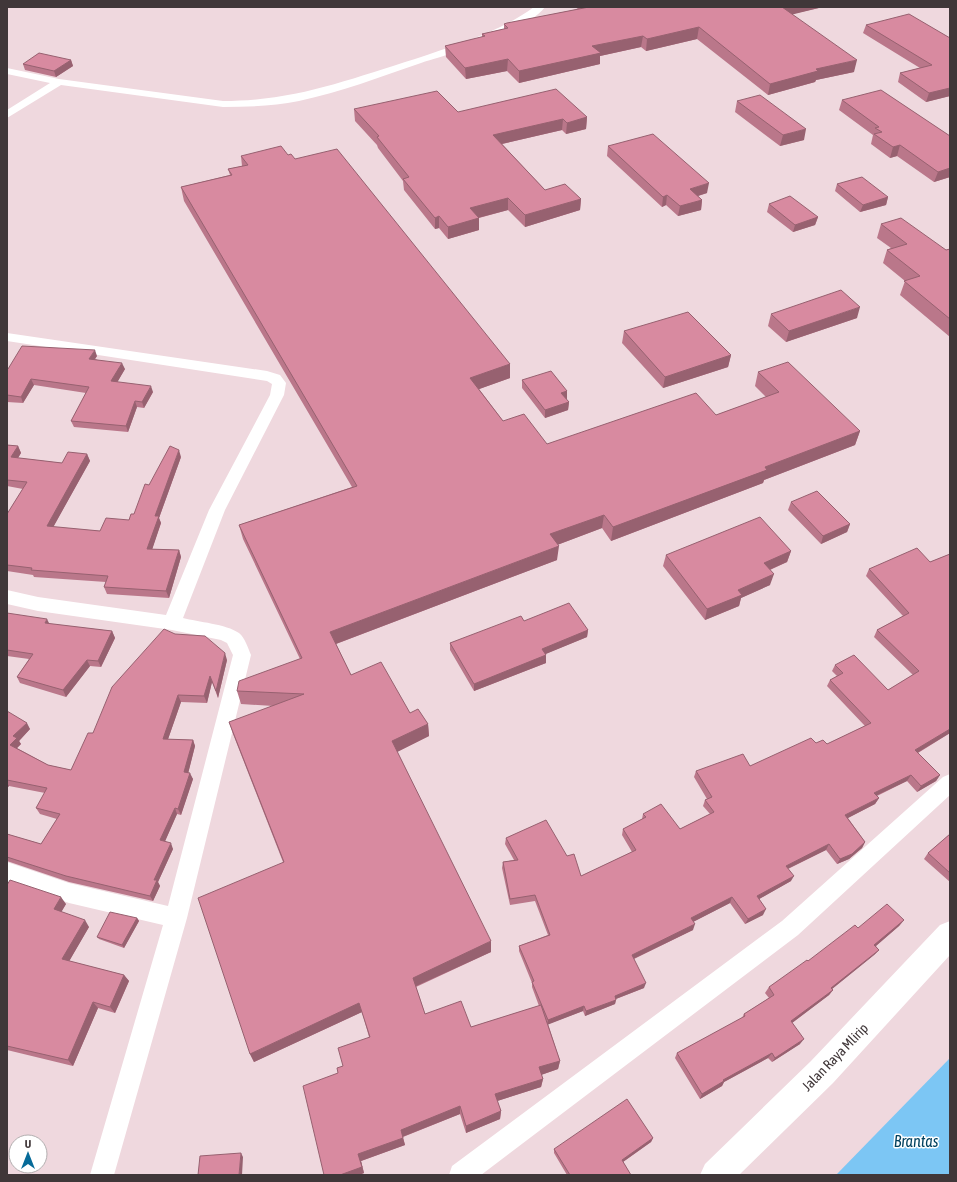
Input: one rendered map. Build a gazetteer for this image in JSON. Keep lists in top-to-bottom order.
{
  "streets": {
    "main road": ["Jalan Raya Mlirip"]
  },
  "water": ["Brantas"],
  "north": "top"
}
